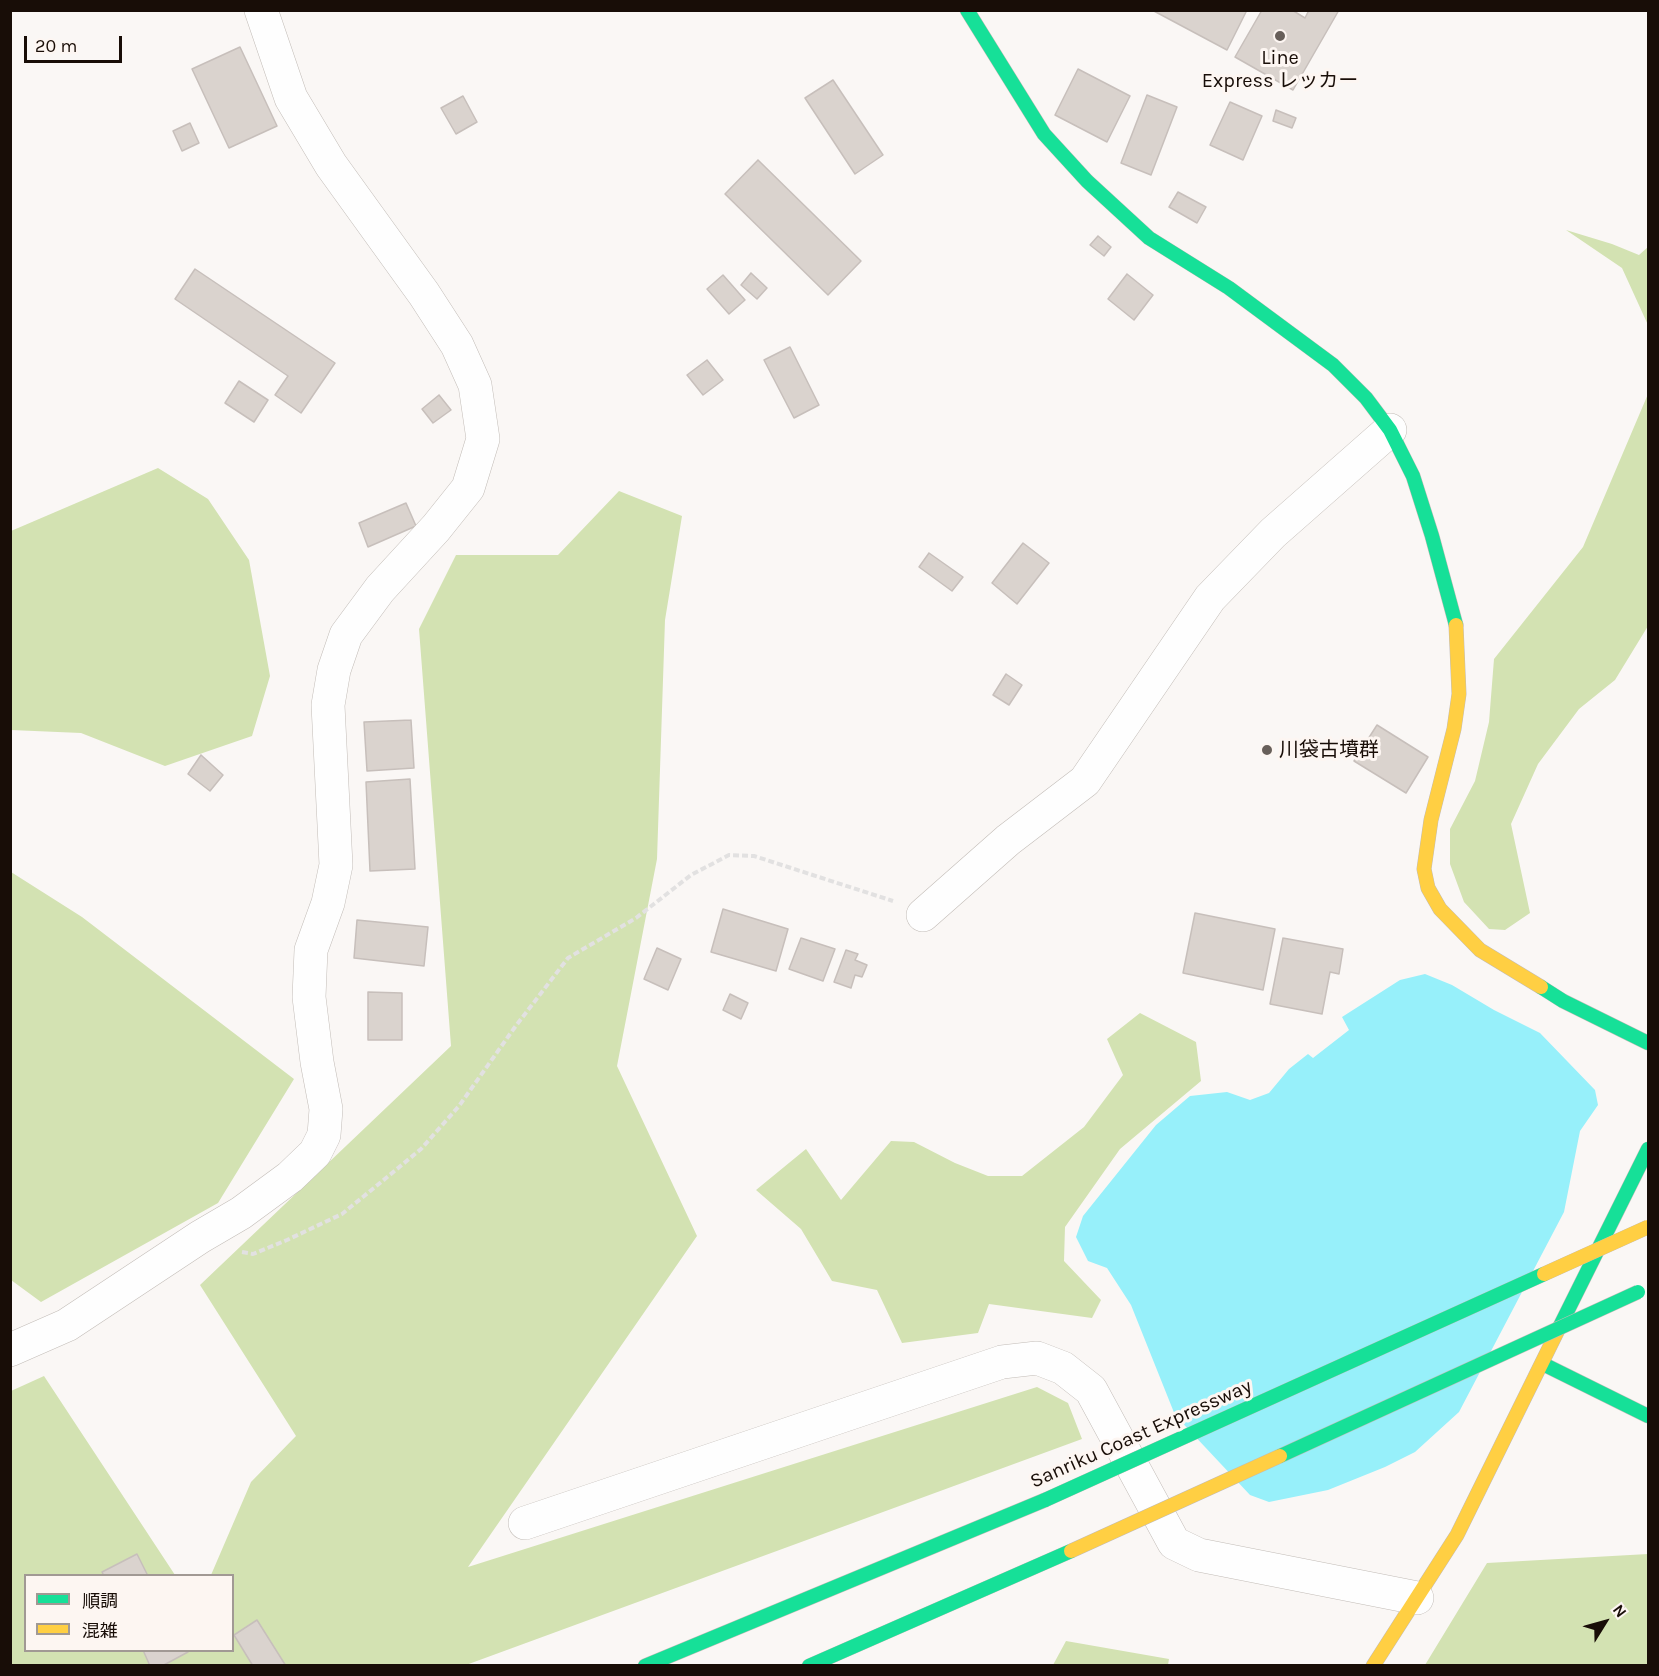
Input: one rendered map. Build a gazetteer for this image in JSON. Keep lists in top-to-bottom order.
{
  "streets": {
    "main road": ["Sanriku Coast Expressway"]
  },
  "places": ["Line Express レッカー", "川袋古墳群"],
  "legend": ["順調", "混雑"],
  "scale_bar": "20 m",
  "north": "top right"
}
